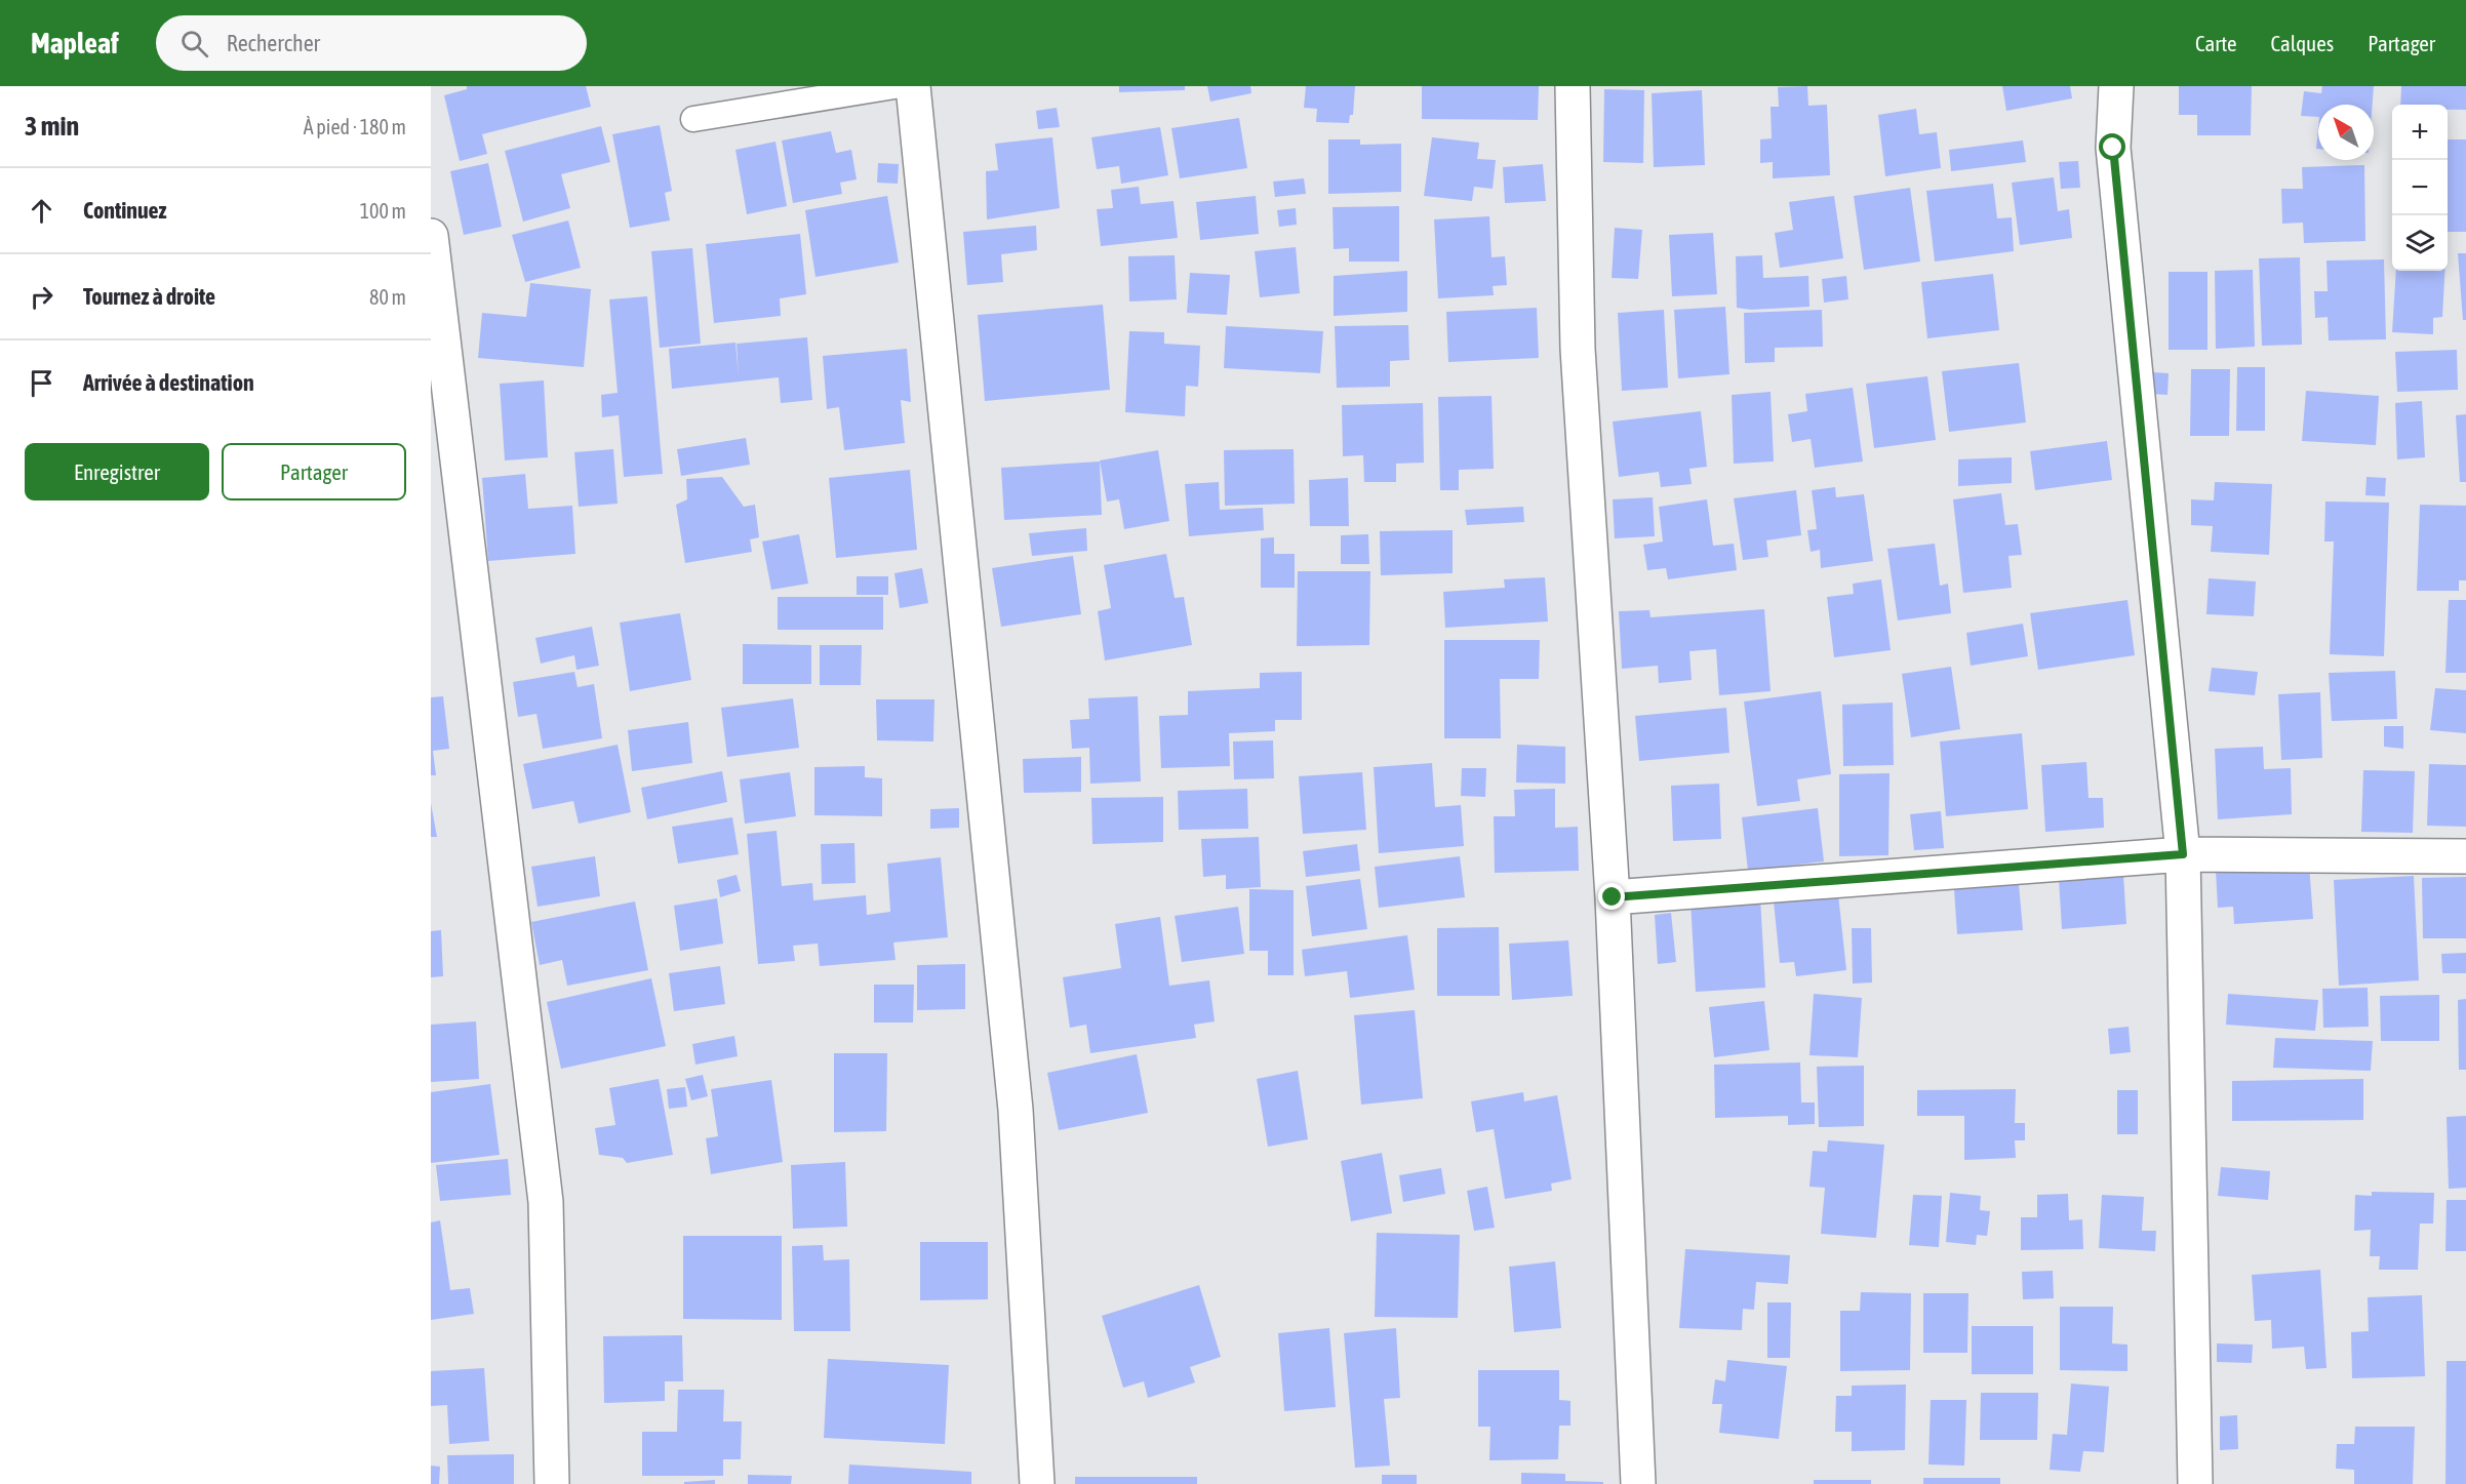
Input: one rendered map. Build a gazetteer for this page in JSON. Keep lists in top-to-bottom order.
{
  "north": "top left",
  "page": {
    "header": "Mapleaf",
    "search": "Rechercher",
    "nav": ["Carte", "Calques", "Partager"],
    "heading": ["3 min", "À pied · 180 m"],
    "map_buttons": ["+", "−"],
    "list": [
      ["Continuez", "100 m"],
      ["Tournez à droite", "80 m"],
      "Arrivée à destination"
    ],
    "buttons": ["Enregistrer", "Partager"]
  }
}
